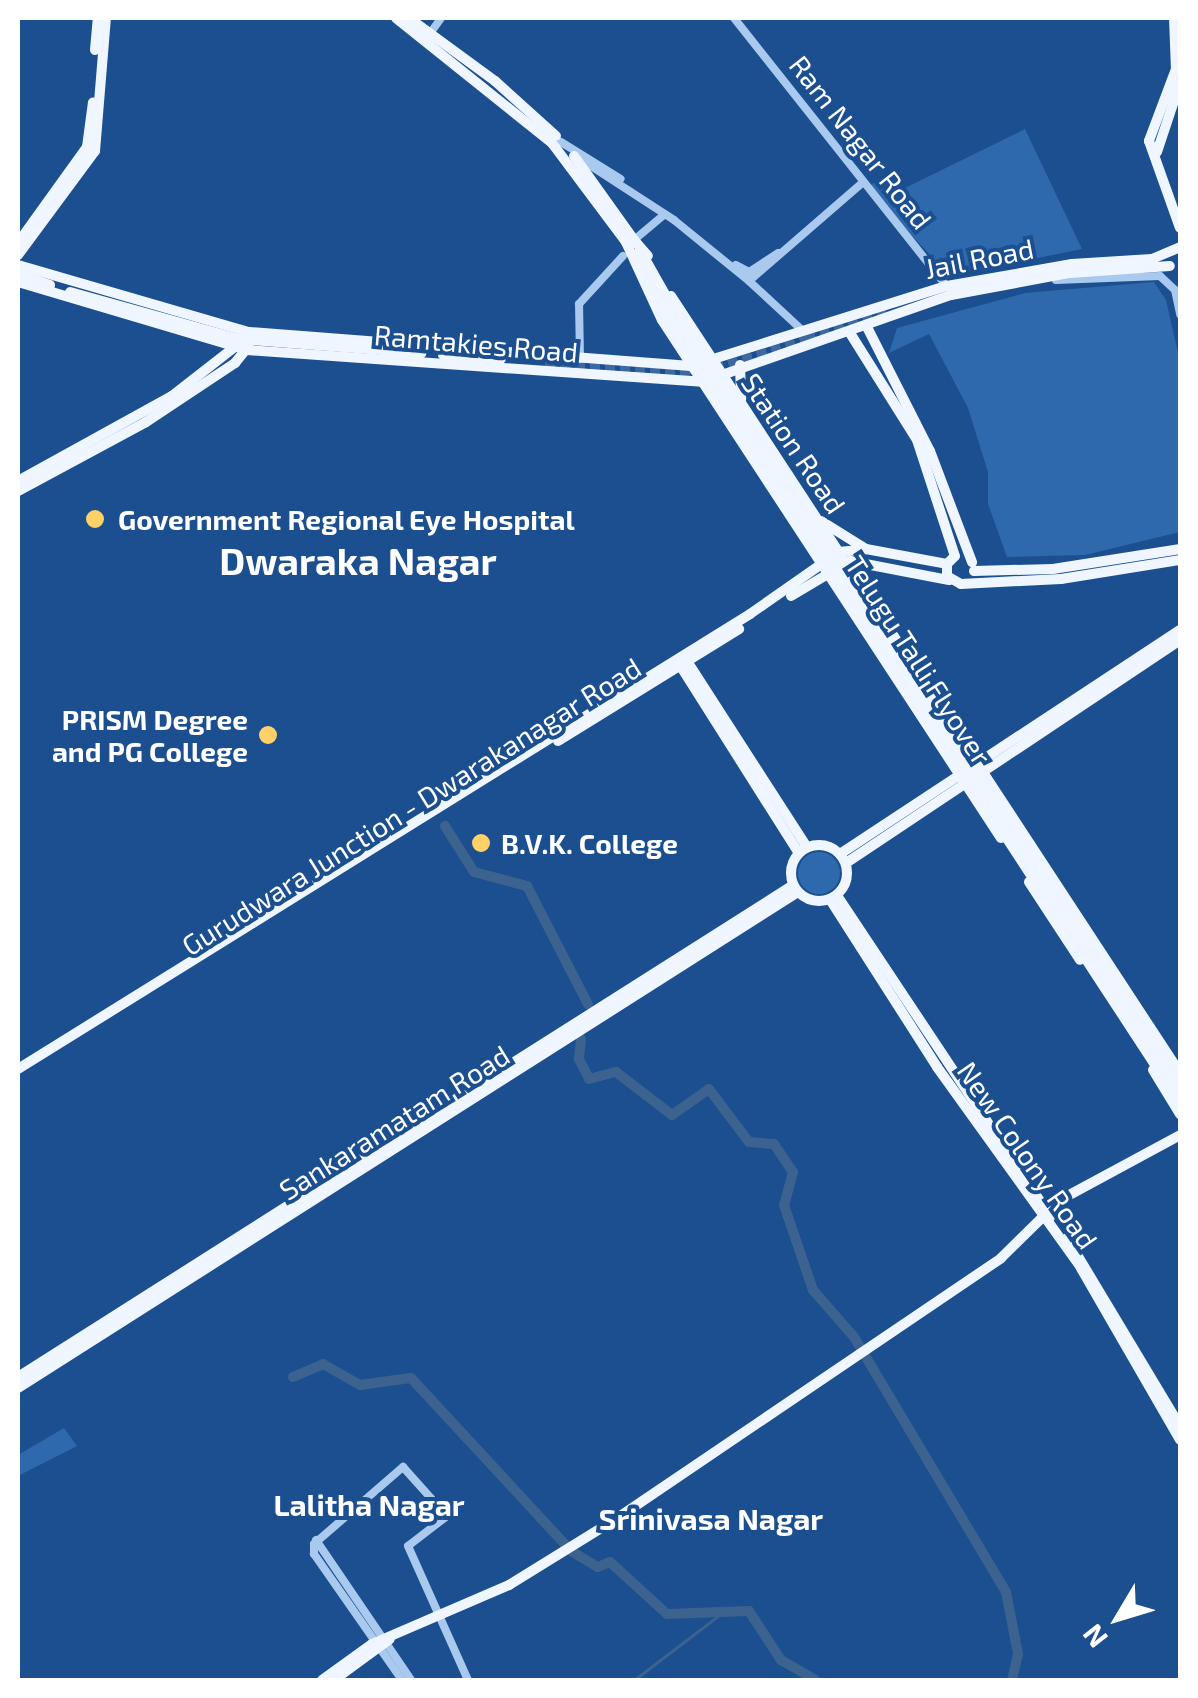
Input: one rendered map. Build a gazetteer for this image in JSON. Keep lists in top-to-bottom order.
{
  "streets": {
    "main road": [
      "Jail Road",
      "Ramtakies Road",
      "Station Road",
      "Telugu Talli Flyover",
      "Gurudwara Junction - Dwarakanagar Road",
      "Sankaramatam Road",
      "New Colony Road"
    ],
    "street": ["Ram Nagar Road"]
  },
  "crossings": [
    ["Ram Nagar Road", "Jail Road"],
    ["Jail Road", "Ramtakies Road"],
    ["Jail Road", "Station Road"],
    ["Station Road", "Telugu Talli Flyover"],
    ["Station Road", "Gurudwara Junction - Dwarakanagar Road"]
  ],
  "districts": ["Dwaraka Nagar", "Lalitha Nagar", "Srinivasa Nagar"],
  "places": ["Government Regional Eye Hospital", "PRISM Degree and PG College", "B.V.K. College"],
  "north": "bottom left"
}
